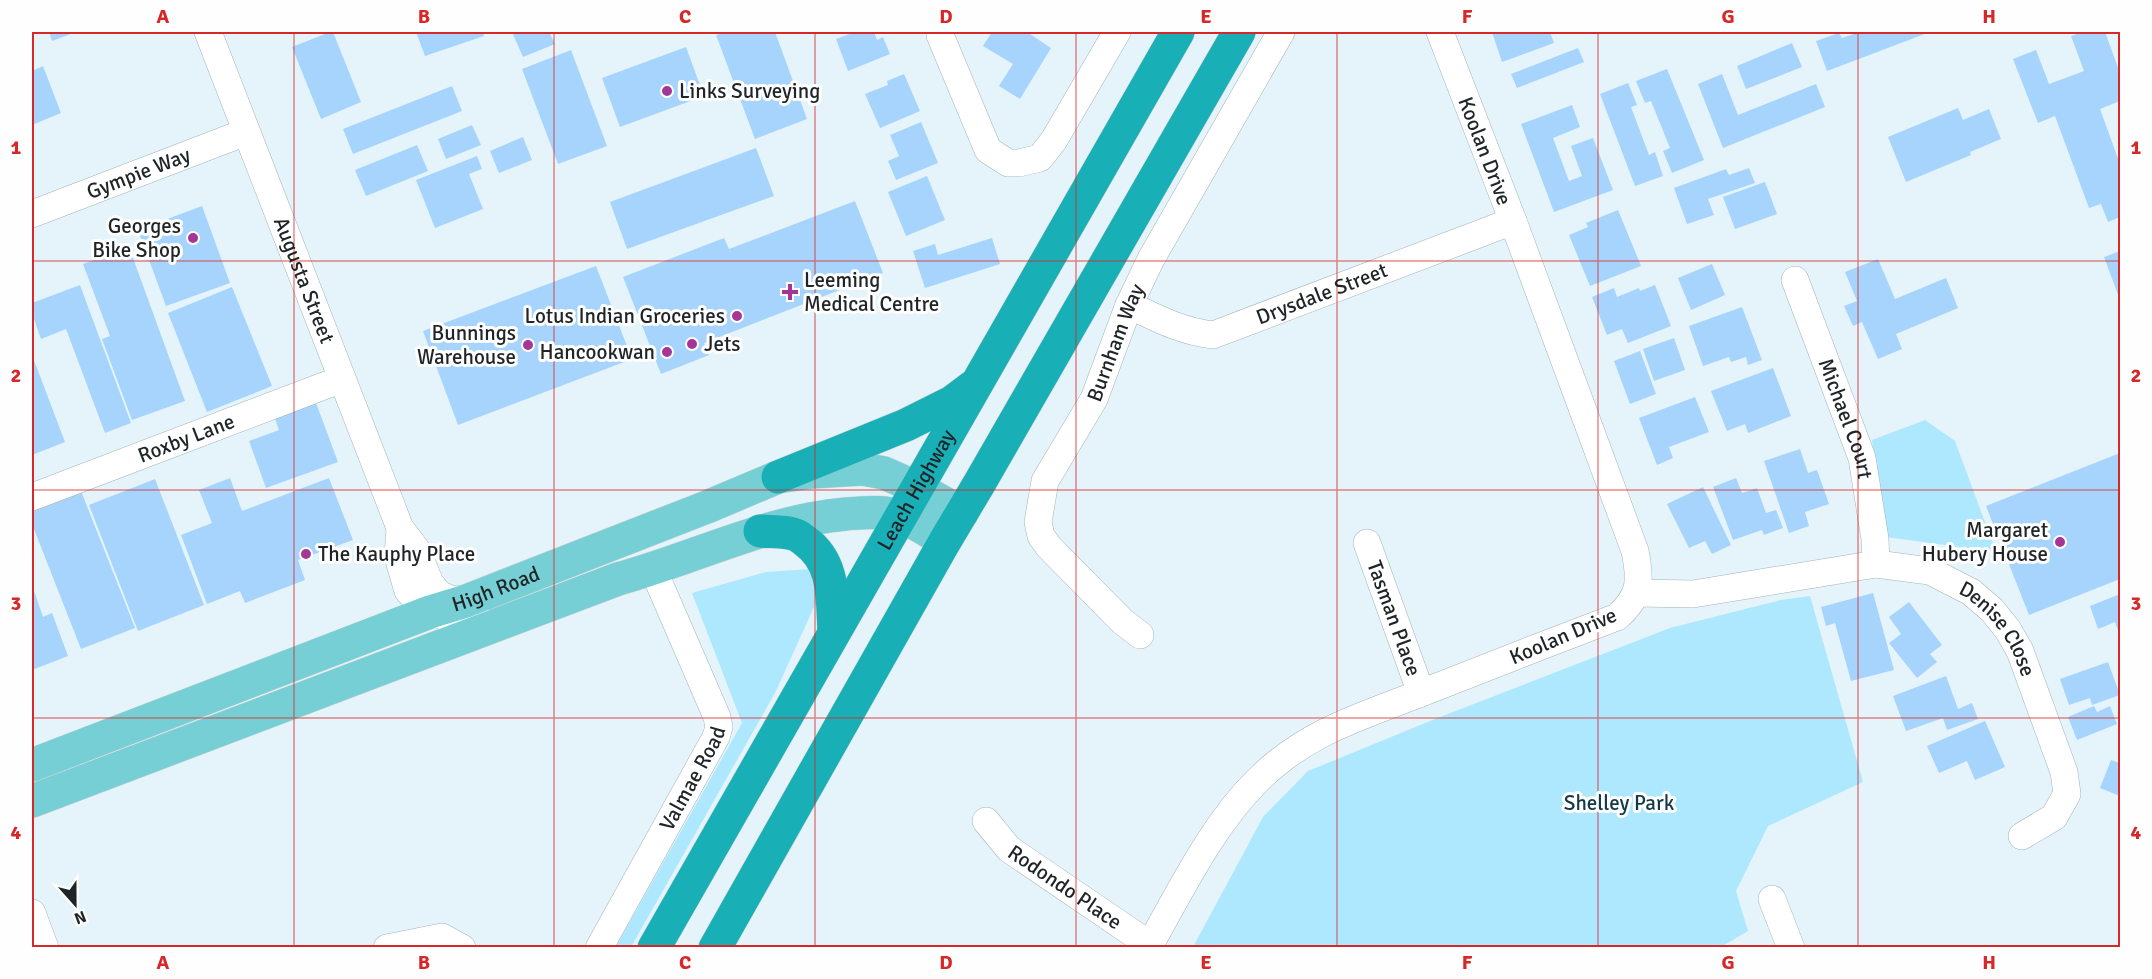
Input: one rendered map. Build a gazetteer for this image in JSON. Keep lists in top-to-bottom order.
{
  "streets": {
    "highway": ["Leach Highway"],
    "main road": ["High Road"],
    "street": [
      "Koolan Drive",
      "Gympie Way",
      "Augusta Street",
      "Drysdale Street",
      "Burnham Way",
      "Michael Court",
      "Roxby Lane",
      "Tasman Place",
      "Denise Close",
      "Valmae Road",
      "Rodondo Place"
    ]
  },
  "crossings": [
    ["Koolan Drive", "Drysdale Street"],
    ["Koolan Drive", "Tasman Place"],
    ["Koolan Drive", "Denise Close"],
    ["Koolan Drive", "Rodondo Place"],
    ["Gympie Way", "Augusta Street"],
    ["Augusta Street", "Roxby Lane"],
    ["Augusta Street", "High Road"],
    ["Drysdale Street", "Burnham Way"],
    ["Michael Court", "Denise Close"],
    ["Leach Highway", "High Road"],
    ["High Road", "Valmae Road"]
  ],
  "parks": ["Shelley Park"],
  "places": {
    "other": [
      "Links Surveying",
      "Georges Bike Shop",
      "Lotus Indian Groceries",
      "Jets",
      "Bunnings Warehouse",
      "Hancookwan",
      "Margaret Hubery House",
      "The Kauphy Place"
    ],
    "health": ["Leeming Medical Centre"]
  },
  "north": "bottom",
  "grid": {
    "columns": [
      "A",
      "B",
      "C",
      "D",
      "E",
      "F",
      "G",
      "H"
    ],
    "rows": [
      "1",
      "2",
      "3",
      "4"
    ]
  }
}
